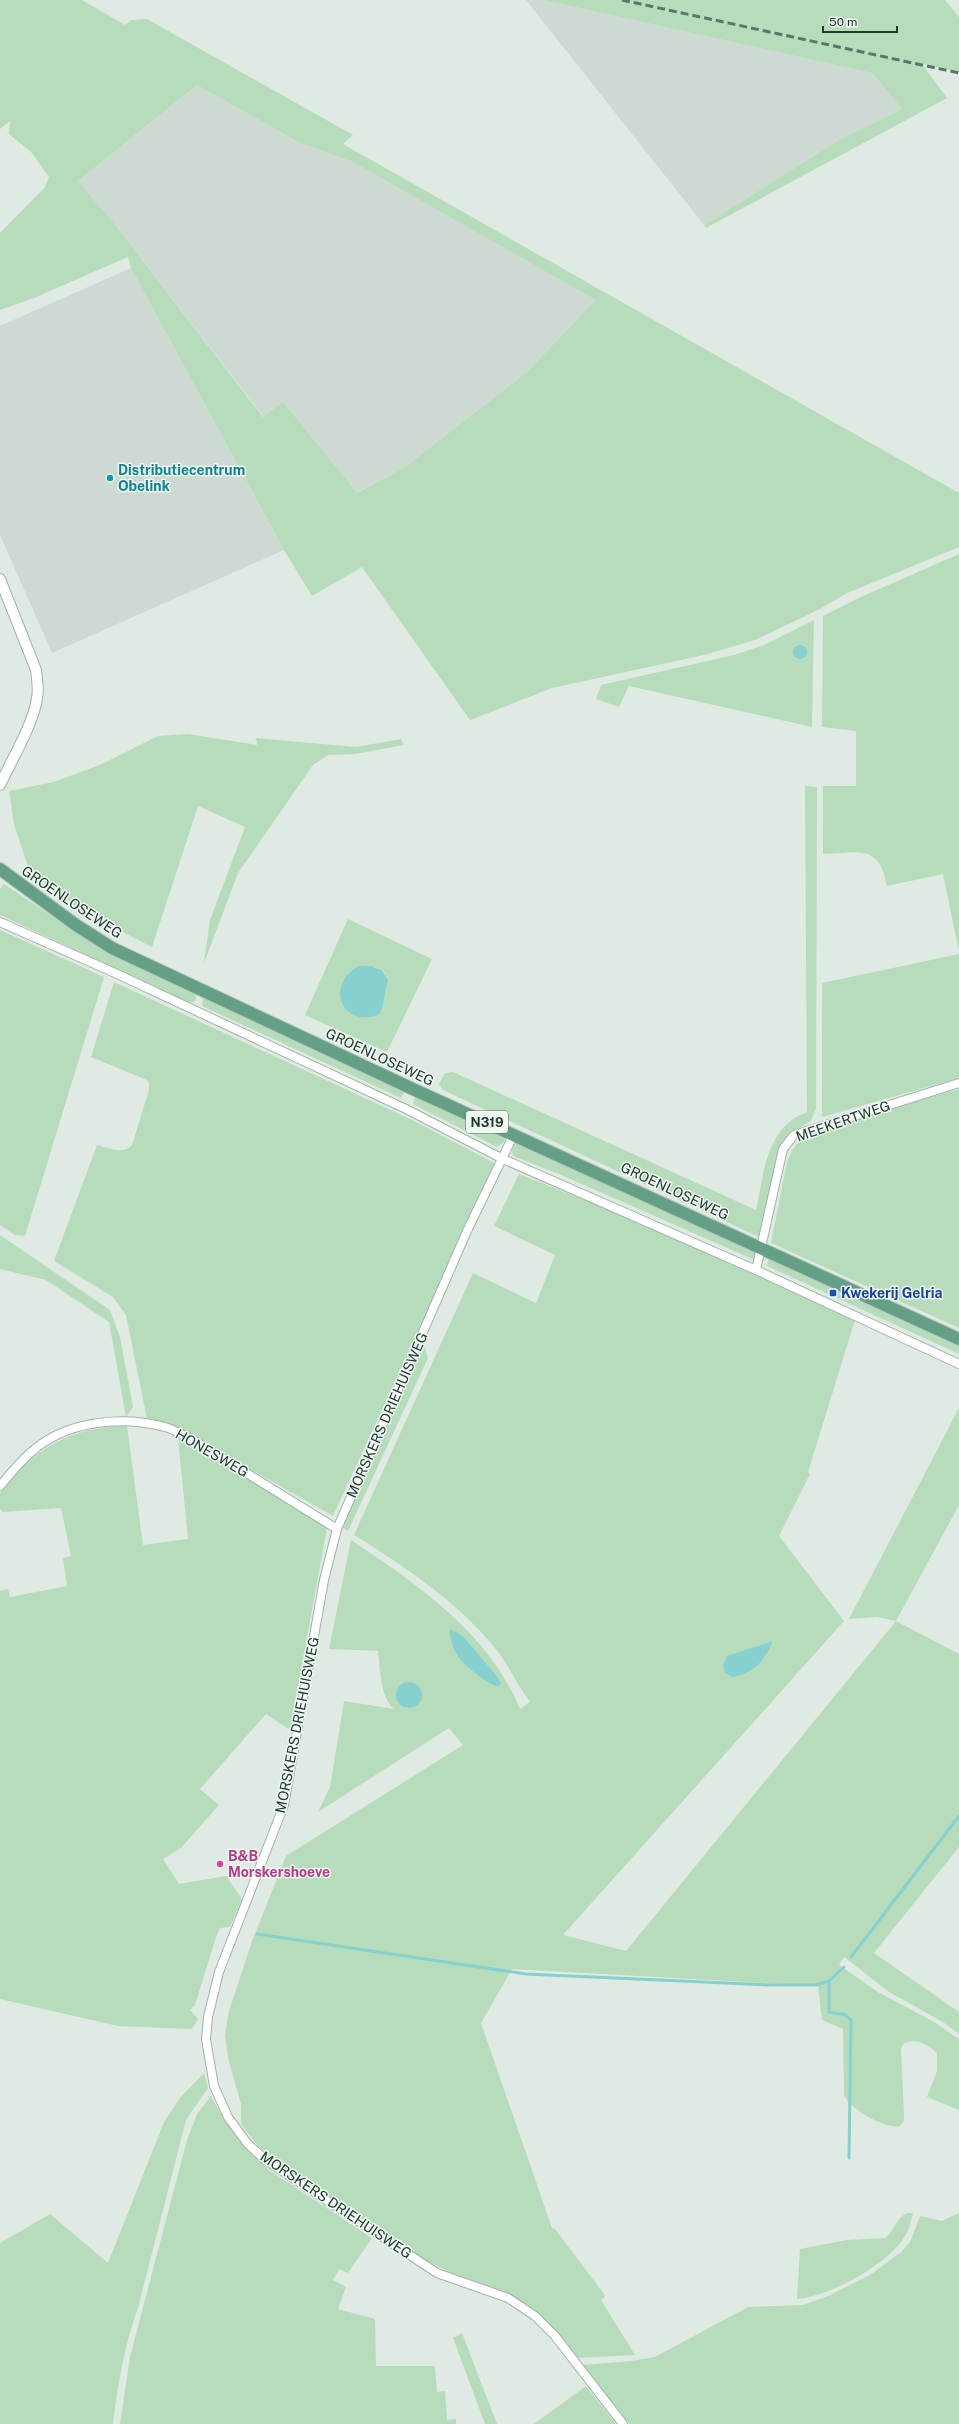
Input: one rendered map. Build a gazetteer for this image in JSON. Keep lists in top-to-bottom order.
{
  "streets": {
    "main road": ["GROENLOSEWEG", "N319"],
    "street": ["MEEKERTWEG", "MORSKERS DRIEHUISWEG", "HONESWEG"]
  },
  "crossings": [
    ["GROENLOSEWEG", "MEEKERTWEG"],
    ["GROENLOSEWEG", "MORSKERS DRIEHUISWEG"],
    ["MORSKERS DRIEHUISWEG", "HONESWEG"]
  ],
  "places": {
    "other": ["Distributiecentrum Obelink", "B&B Morskershoeve"],
    "transit": ["Kwekerij Gelria"]
  },
  "scale_bar": "50 m"
}
